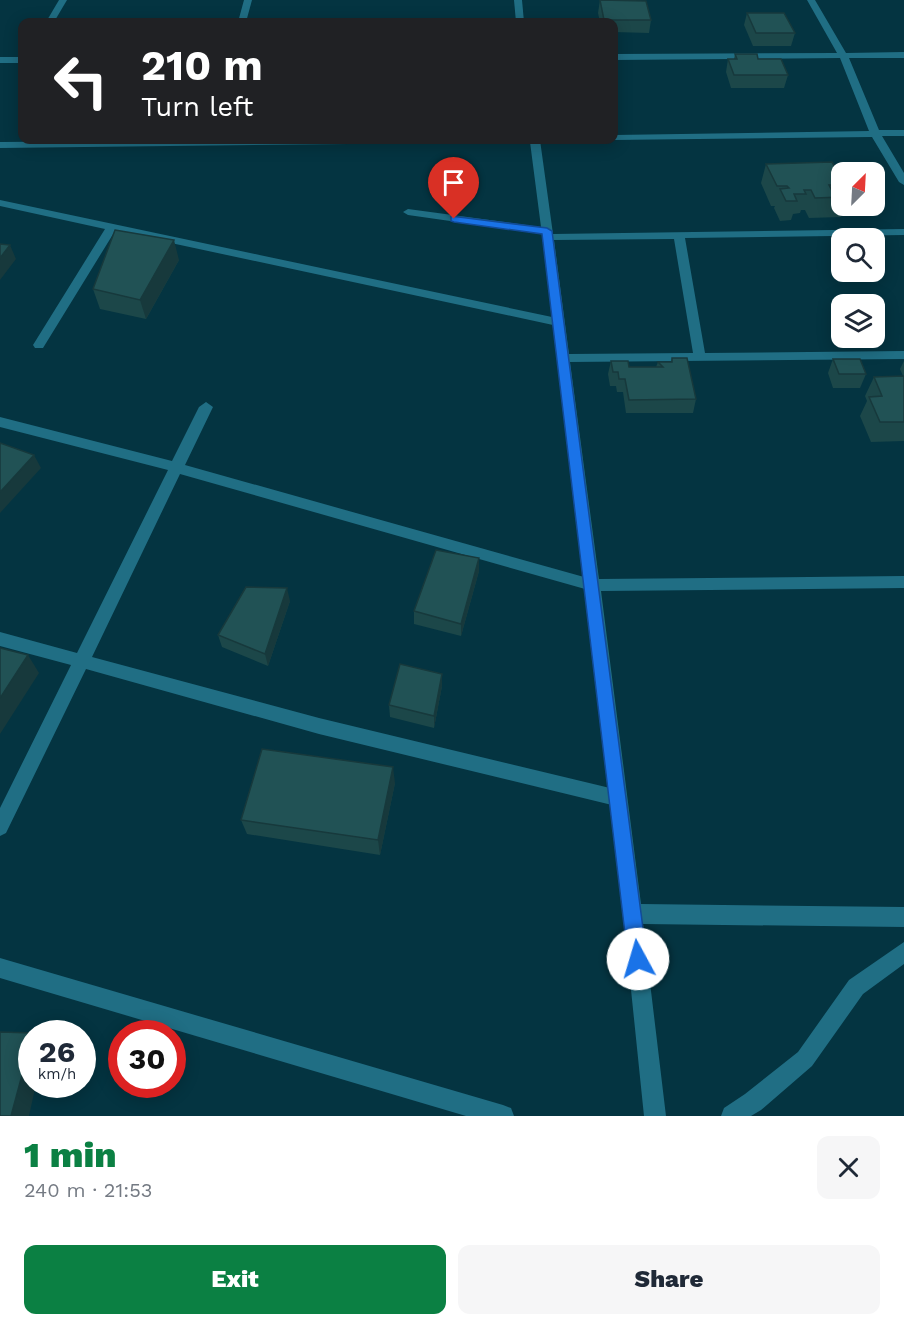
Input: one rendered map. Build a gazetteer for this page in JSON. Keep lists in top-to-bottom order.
{
  "north": "top right",
  "page": {
    "turn": ["210 m", "Turn left"],
    "speed": "26 km/h",
    "limit": "30",
    "heading": ["1 min", "240 m · 21:53"],
    "buttons": ["Exit", "Share"]
  }
}
